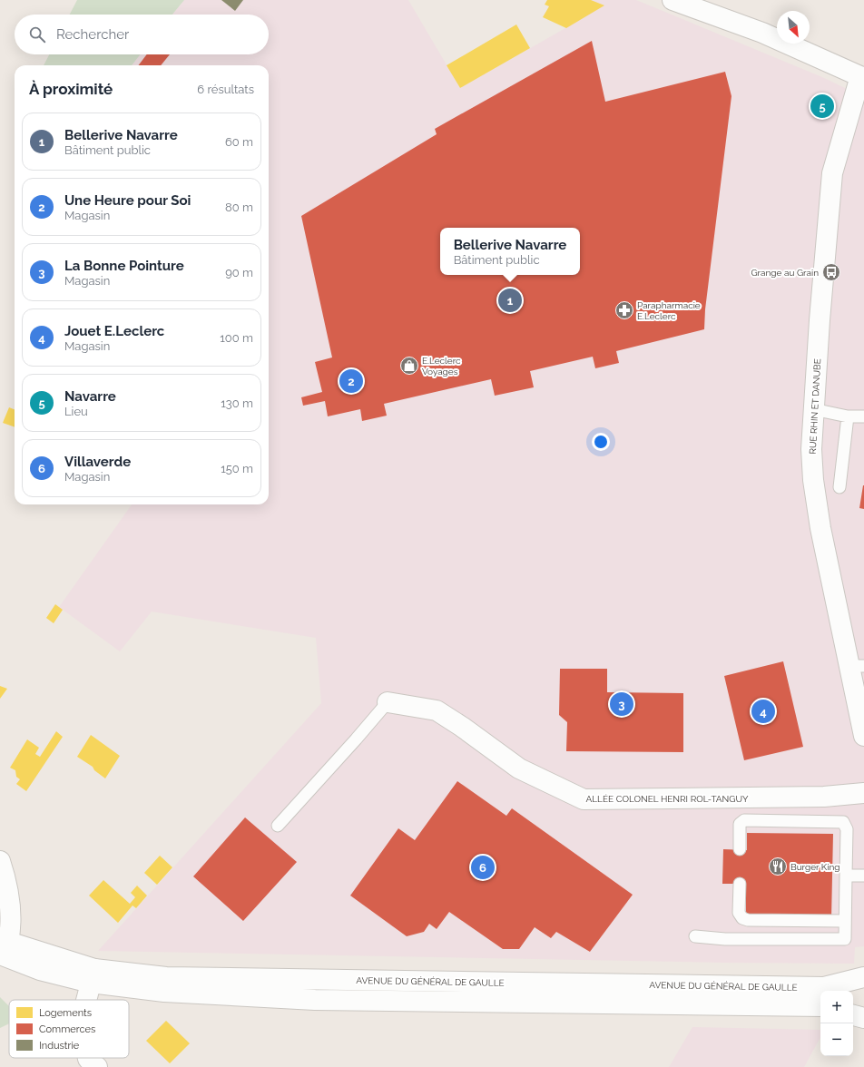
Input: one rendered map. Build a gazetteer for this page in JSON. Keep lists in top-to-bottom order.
{
  "streets": {
    "main road": ["RUE RHIN ET DANUBE", "ALLÉE COLONEL HENRI ROL-TANGUY", "AVENUE DU GÉNÉRAL DE GAULLE"]
  },
  "places": {
    "bus stop": ["Grange au Grain"],
    "pharmacy": ["Parapharmacie E.Leclerc"],
    "shop": ["E.Leclerc Voyages"],
    "restaurant": ["Burger King"]
  },
  "legend": ["Logements", "Commerces", "Industrie"],
  "north": "bottom right",
  "page": {
    "search": "Rechercher",
    "heading": ["À proximité", "6 résultats"],
    "pins": [
      "5",
      "1",
      "2",
      "3",
      "4",
      "6"
    ],
    "list": [
      {
        "mark": "1",
        "name": "Bellerive Navarre",
        "note": "Bâtiment public",
        "value": "60 m"
      },
      {
        "mark": "2",
        "name": "Une Heure pour Soi",
        "note": "Magasin",
        "value": "80 m"
      },
      {
        "mark": "3",
        "name": "La Bonne Pointure",
        "note": "Magasin",
        "value": "90 m"
      },
      {
        "mark": "4",
        "name": "Jouet E.Leclerc",
        "note": "Magasin",
        "value": "100 m"
      },
      {
        "mark": "5",
        "name": "Navarre",
        "note": "Lieu",
        "value": "130 m"
      },
      {
        "mark": "6",
        "name": "Villaverde",
        "note": "Magasin",
        "value": "150 m"
      }
    ],
    "popup": ["Bellerive Navarre", "Bâtiment public"],
    "map_buttons": ["+", "−"]
  }
}
